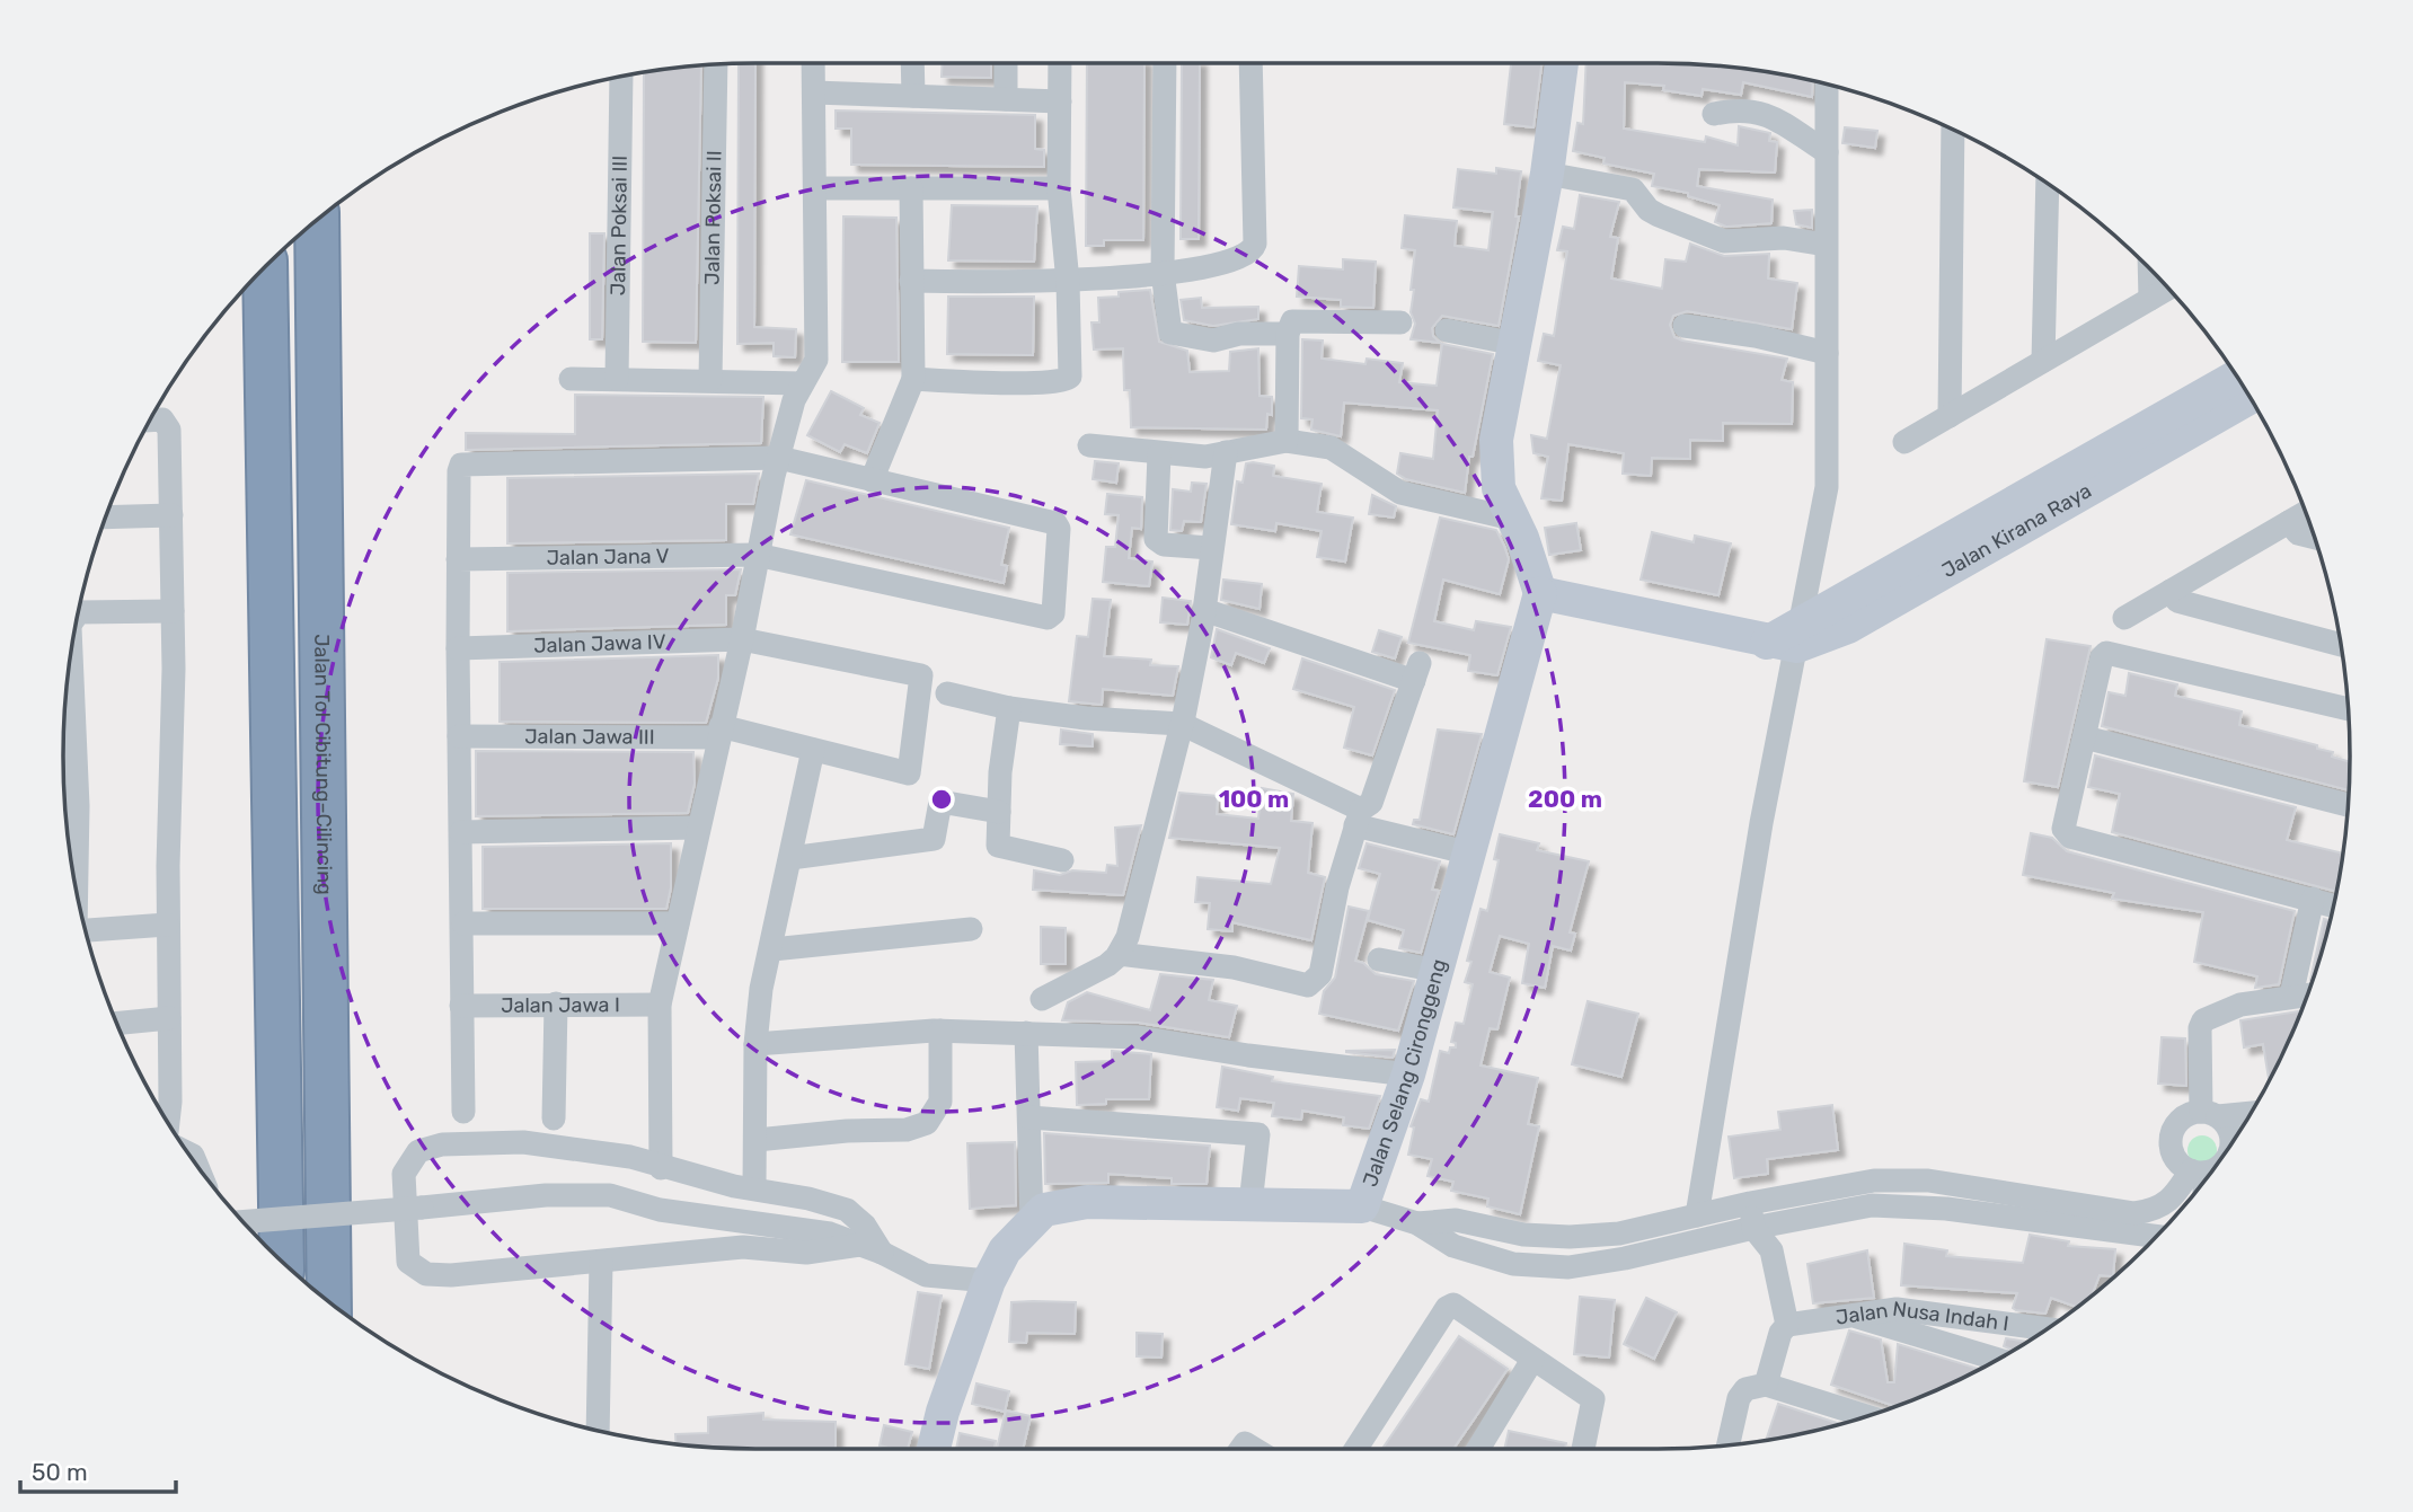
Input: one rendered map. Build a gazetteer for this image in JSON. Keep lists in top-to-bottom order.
{
  "streets": {
    "highway": ["Jalan Tol Cibitung–Cilincing"],
    "street": [
      "Jalan Poksai II",
      "Jalan Poksai III",
      "Jalan Kirana Raya",
      "Jalan Jana V",
      "Jalan Jawa IV",
      "Jalan Jawa III",
      "Jalan Jawa I",
      "Jalan Selang Cironggeng",
      "Jalan Nusa Indah I"
    ]
  },
  "crossings": [
    ["Jalan Jawa IV", "Jalan Jawa III"]
  ],
  "scale_bar": "50 m",
  "rings": ["100 m", "200 m"]
}
